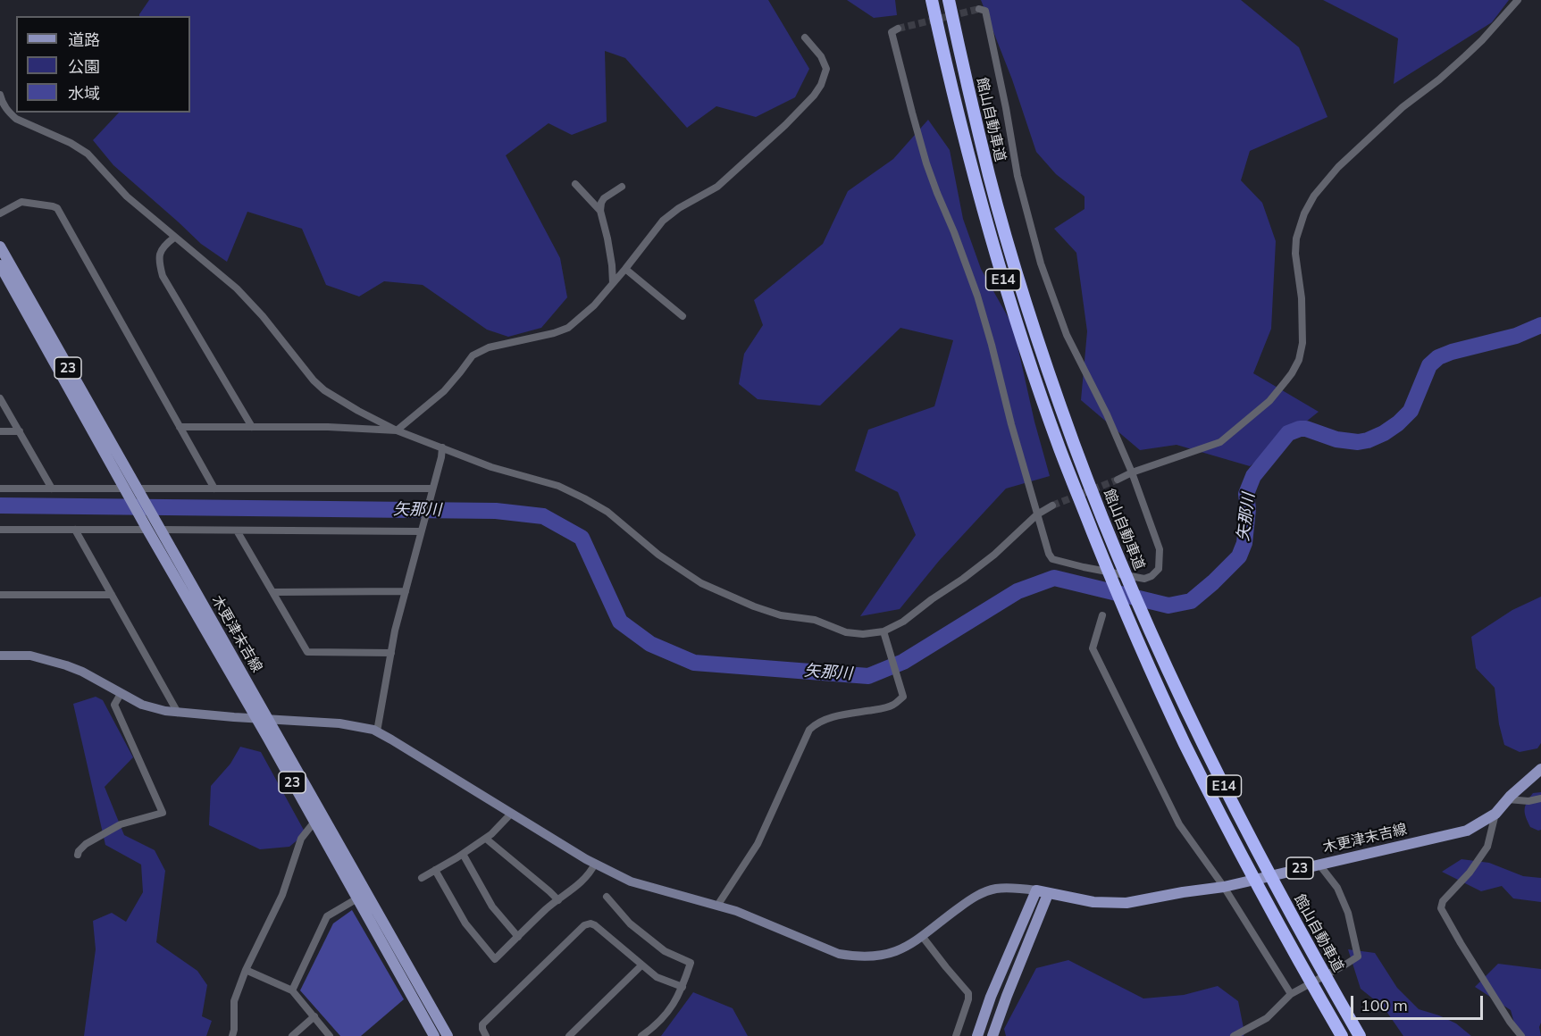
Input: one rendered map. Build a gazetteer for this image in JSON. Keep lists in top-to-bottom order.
{
  "streets": {
    "highway": ["館山自動車道", "E14"],
    "main road": ["23", "木更津末吉線"]
  },
  "water": ["矢那川"],
  "legend": ["道路", "公園", "水域"],
  "scale_bar": "100 m"
}
